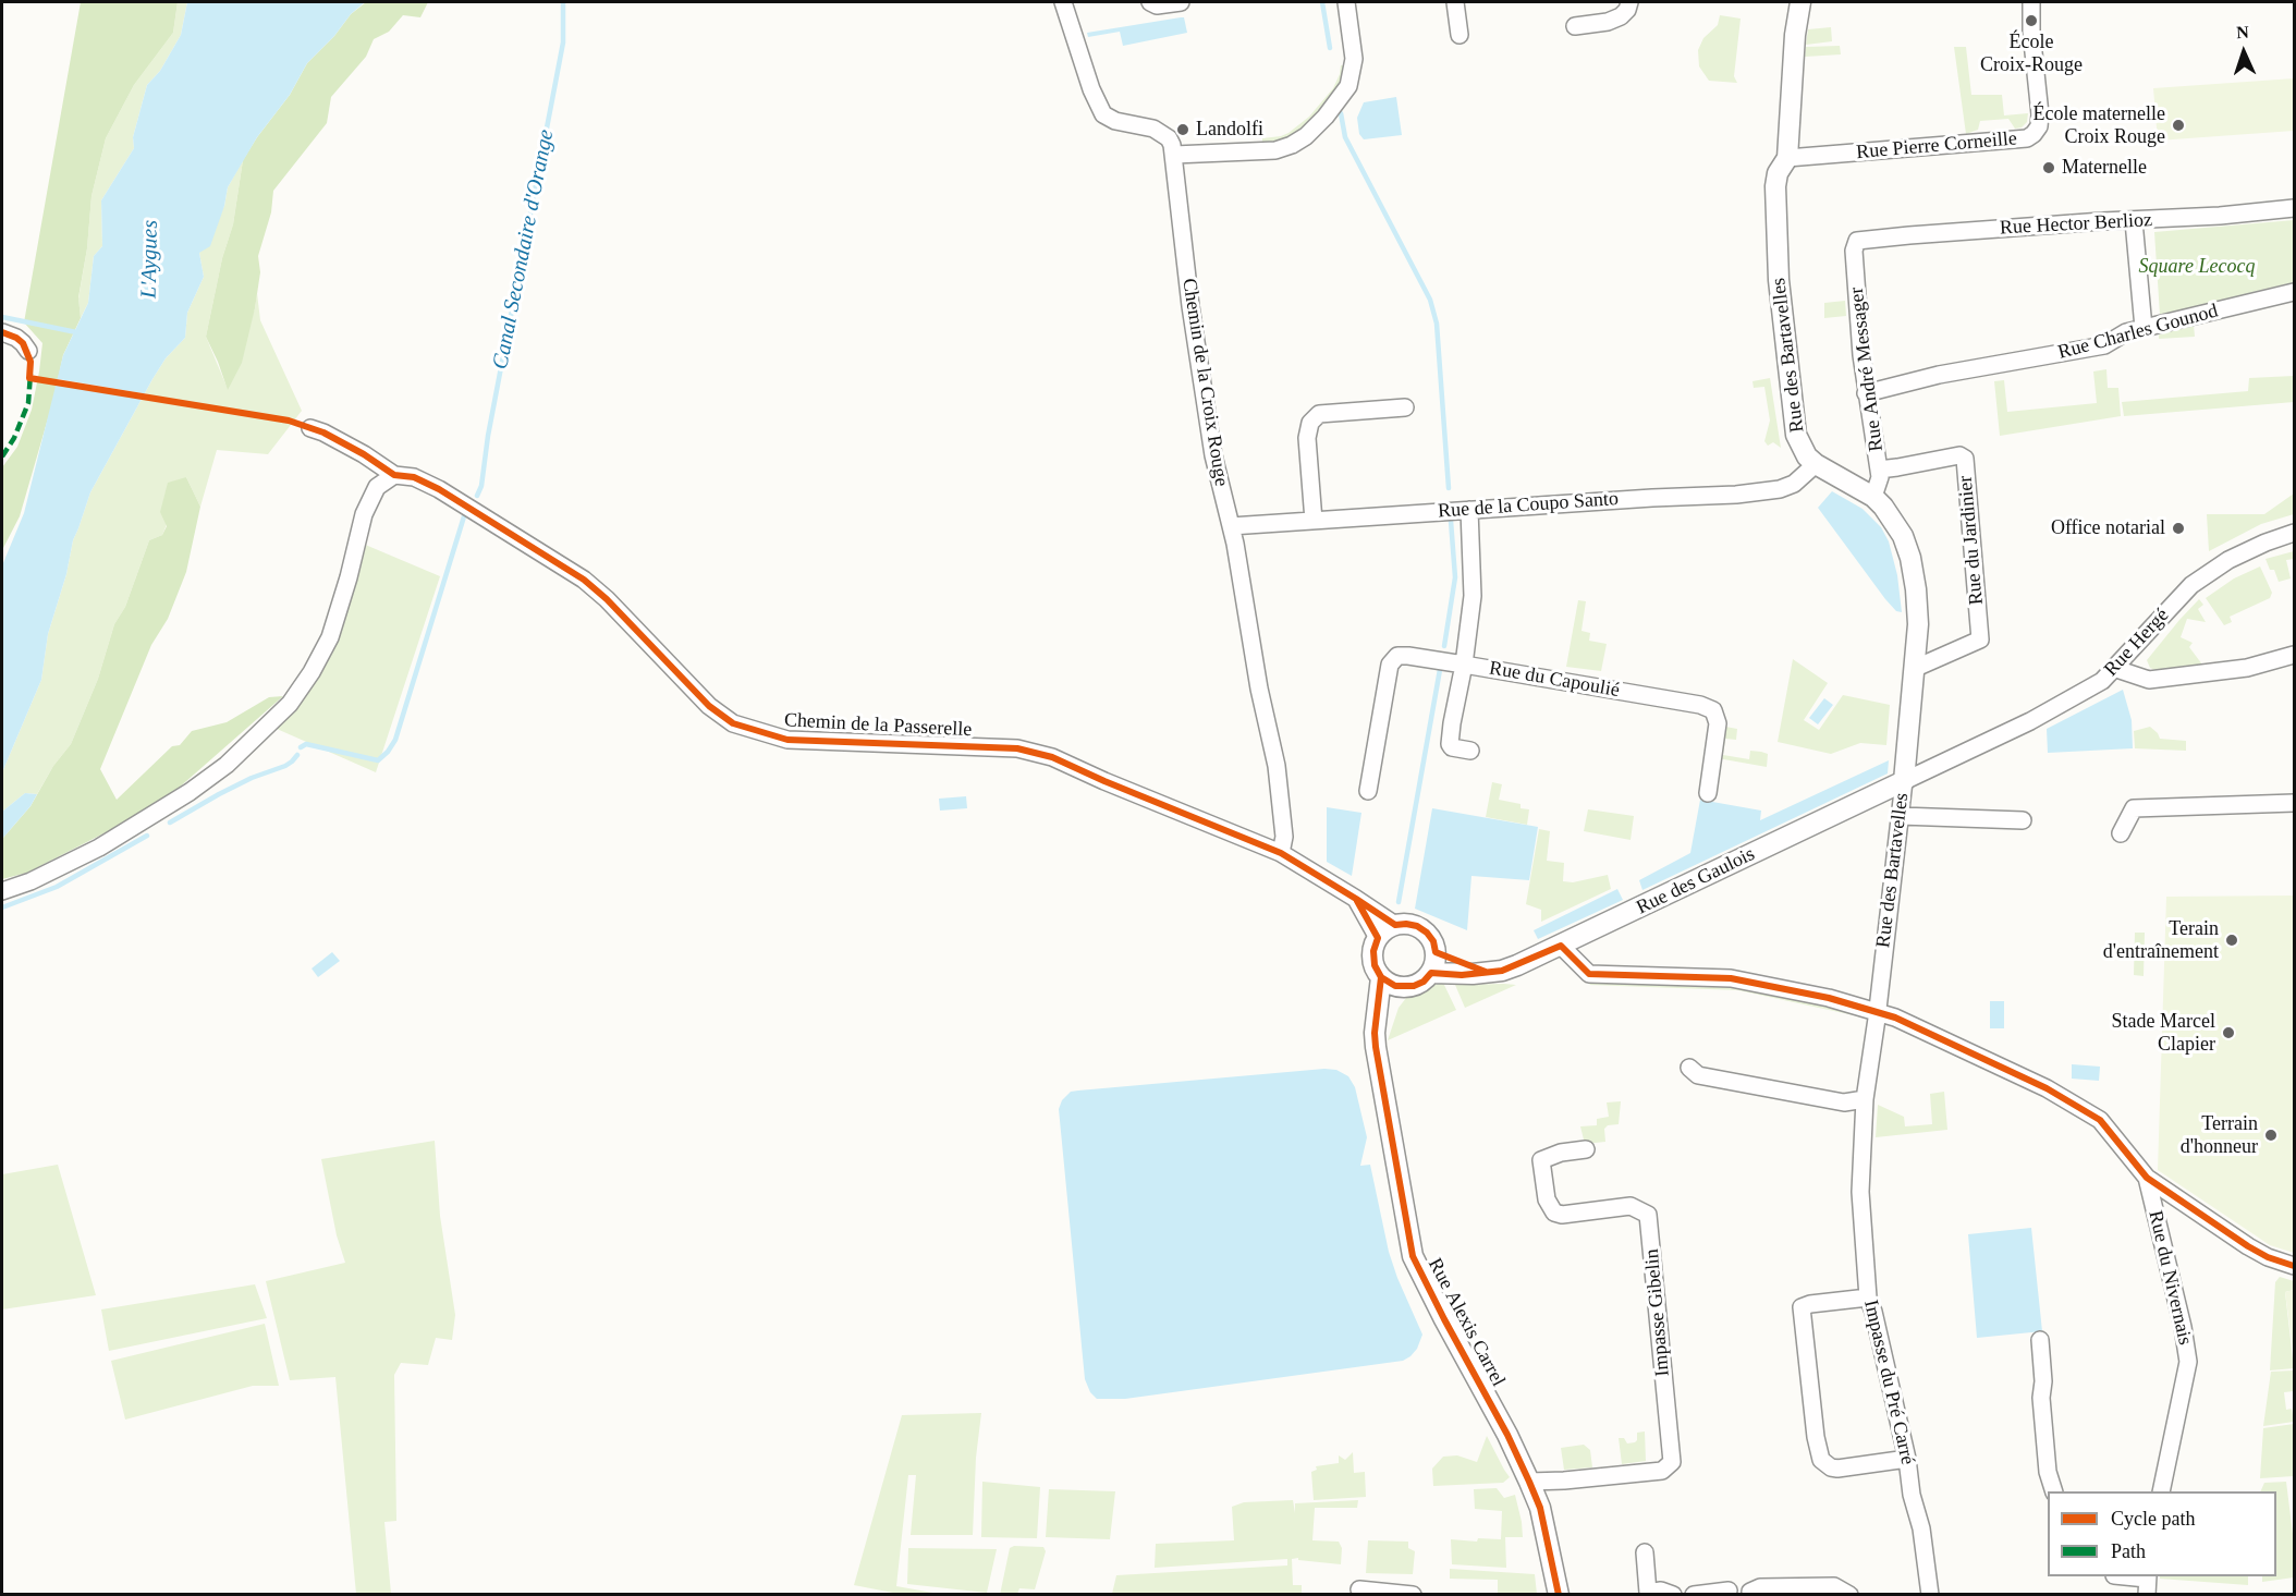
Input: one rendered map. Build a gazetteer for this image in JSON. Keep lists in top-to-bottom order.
{
  "streets": {
    "street": [
      "Rue Pierre Corneille",
      "Rue Hector Berlioz",
      "Rue Charles Gounod",
      "Rue des Bartavelles",
      "Rue André Messager",
      "Chemin de la Croix Rouge",
      "Rue de la Coupo Santo",
      "Rue du Jardinier",
      "Rue Hergé",
      "Rue du Capoulié",
      "Chemin de la Passerelle",
      "Rue des Gaulois",
      "Rue du Nivernais",
      "Impasse Gibelin",
      "Rue Alexis Carrel",
      "Impasse du Pré Carré"
    ]
  },
  "crossings": [
    ["Rue Pierre Corneille", "Rue des Bartavelles"],
    ["Rue Hector Berlioz", "Rue André Messager"],
    ["Rue Charles Gounod", "Rue André Messager"],
    ["Rue des Bartavelles", "Rue André Messager"],
    ["Rue des Bartavelles", "Rue de la Coupo Santo"],
    ["Rue des Bartavelles", "Rue du Jardinier"],
    ["Rue des Bartavelles", "Rue Hergé"],
    ["Rue des Bartavelles", "Rue des Gaulois"],
    ["Rue des Bartavelles", "Impasse du Pré Carré"],
    ["Rue André Messager", "Rue du Jardinier"],
    ["Chemin de la Croix Rouge", "Rue de la Coupo Santo"],
    ["Chemin de la Croix Rouge", "Chemin de la Passerelle"],
    ["Rue de la Coupo Santo", "Rue du Capoulié"],
    ["Rue Hergé", "Rue des Gaulois"],
    ["Chemin de la Passerelle", "Rue Alexis Carrel"],
    ["Impasse Gibelin", "Rue Alexis Carrel"]
  ],
  "water": ["Canal Secondaire d'Orange", "L'Aygues"],
  "parks": ["Square Lecocq"],
  "places": [
    "École Croix-Rouge",
    "École maternelle Croix Rouge",
    "Landolfi",
    "Maternelle",
    "Office notarial",
    "Terain d'entraînement",
    "Stade Marcel Clapier",
    "Terrain d'honneur"
  ],
  "legend": ["Cycle path", "Path"],
  "north": "top"
}
